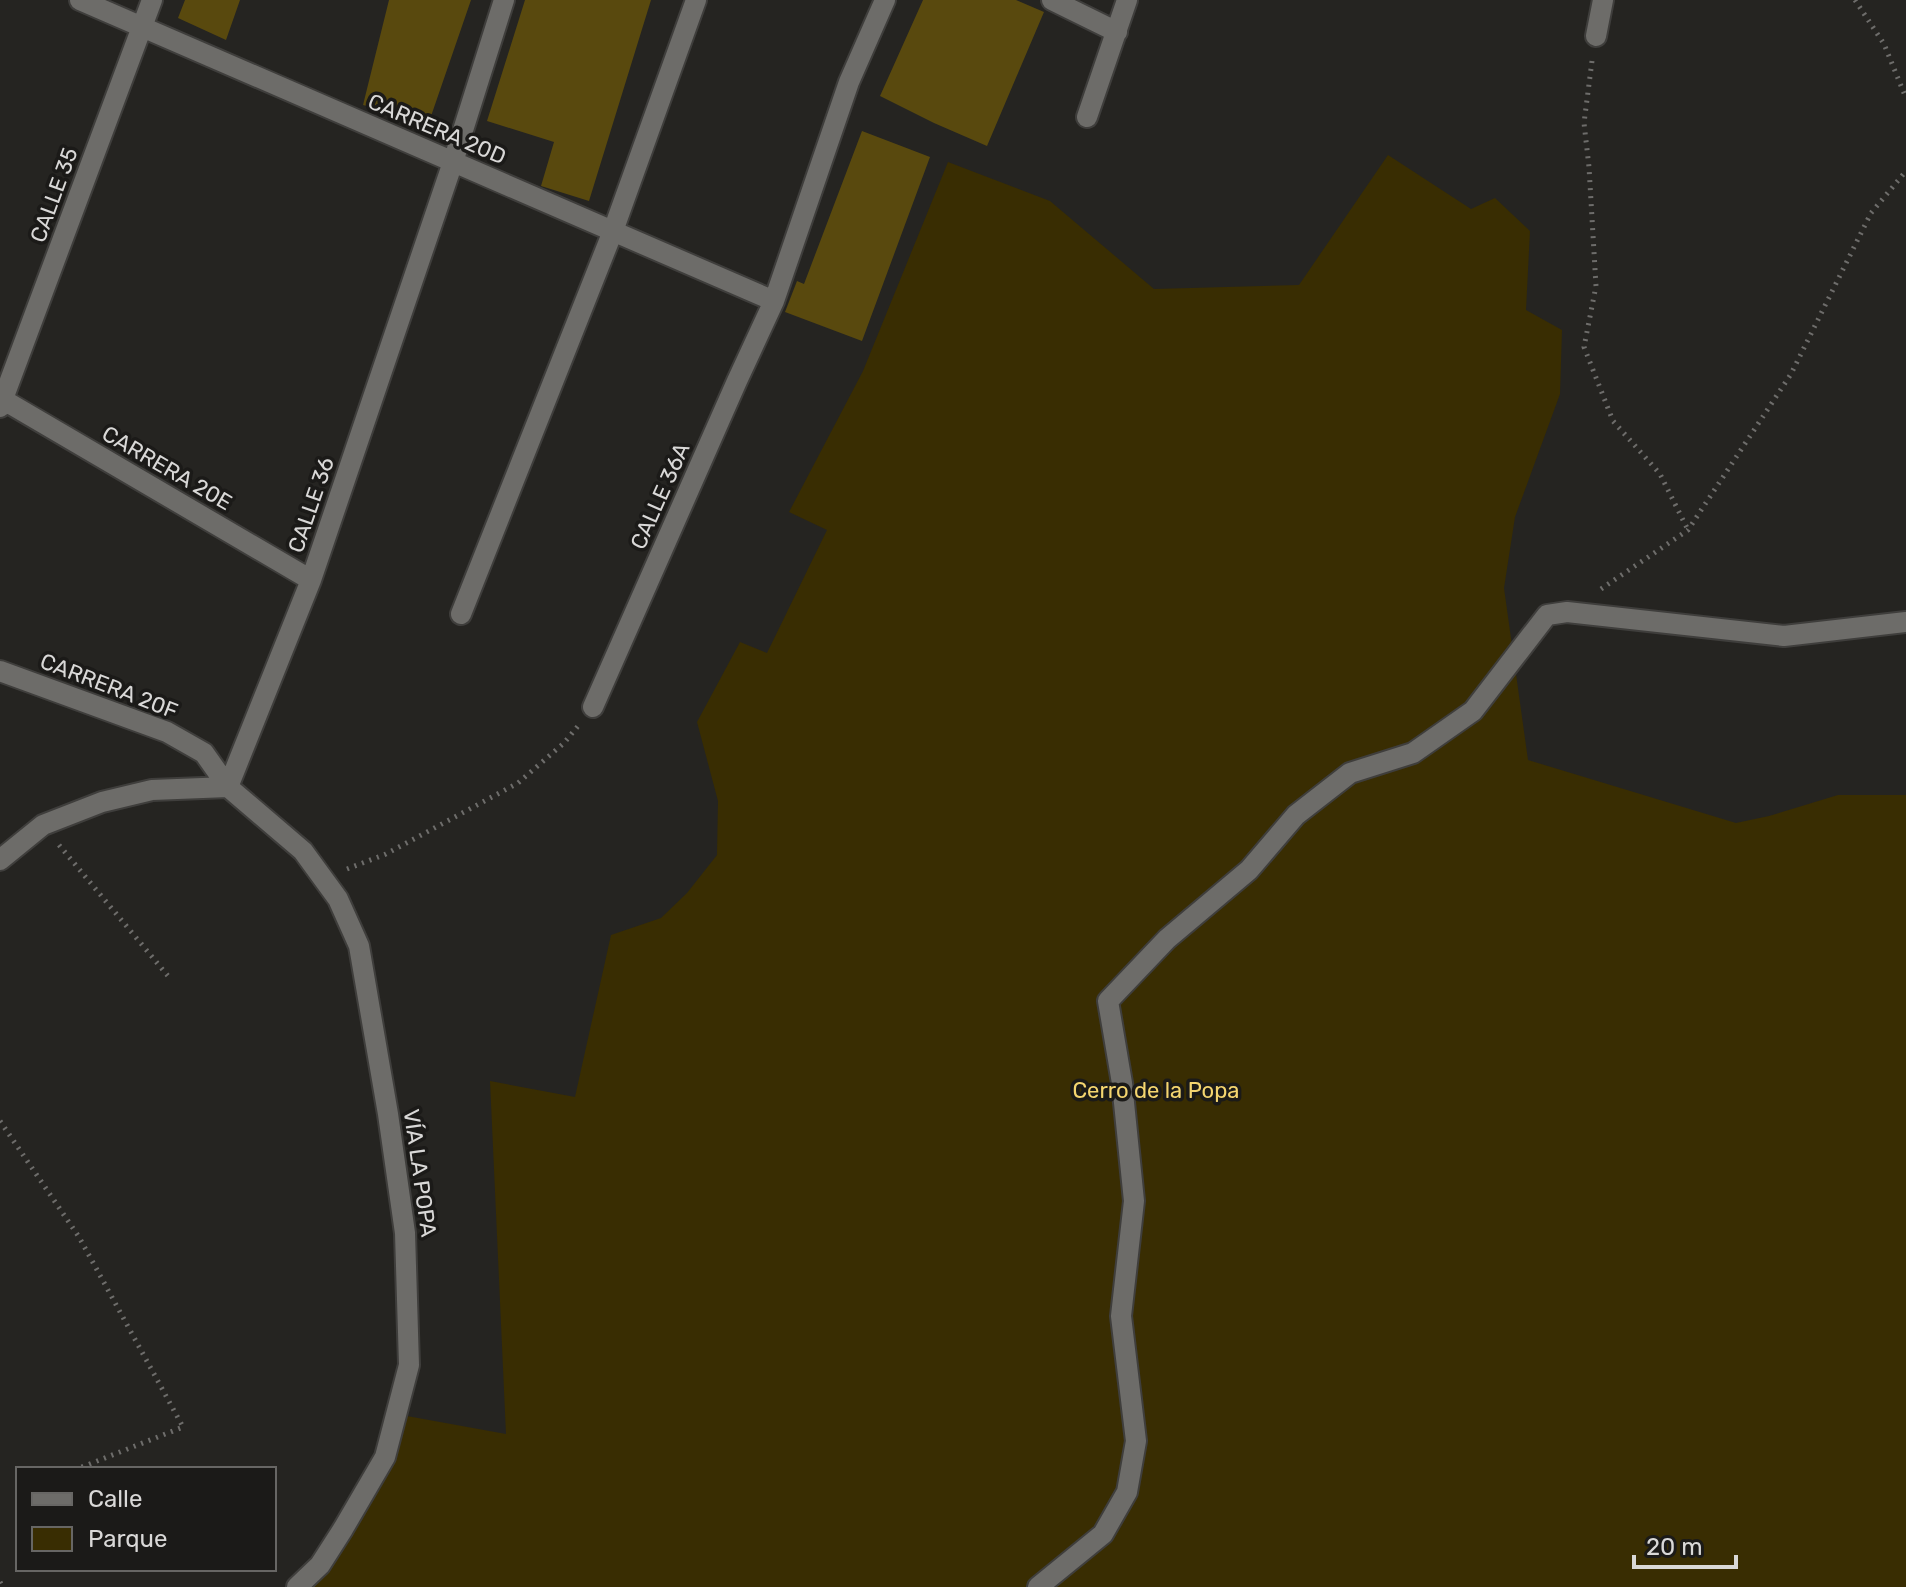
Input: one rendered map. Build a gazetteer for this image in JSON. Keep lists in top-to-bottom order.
{
  "streets": {
    "street": [
      "CARRERA 20D",
      "CALLE 35",
      "CARRERA 20E",
      "CALLE 36A",
      "CALLE 36",
      "CARRERA 20F",
      "VÍA LA POPA"
    ]
  },
  "crossings": [
    ["CARRERA 20D", "CALLE 35"],
    ["CARRERA 20D", "CALLE 36A"],
    ["CARRERA 20D", "CALLE 36"],
    ["CALLE 35", "CARRERA 20E"],
    ["CARRERA 20E", "CALLE 36"],
    ["CALLE 36", "CARRERA 20F"],
    ["CALLE 36", "VÍA LA POPA"],
    ["CARRERA 20F", "VÍA LA POPA"]
  ],
  "parks": ["Cerro de la Popa"],
  "legend": ["Calle", "Parque"],
  "scale_bar": "20 m"
}
